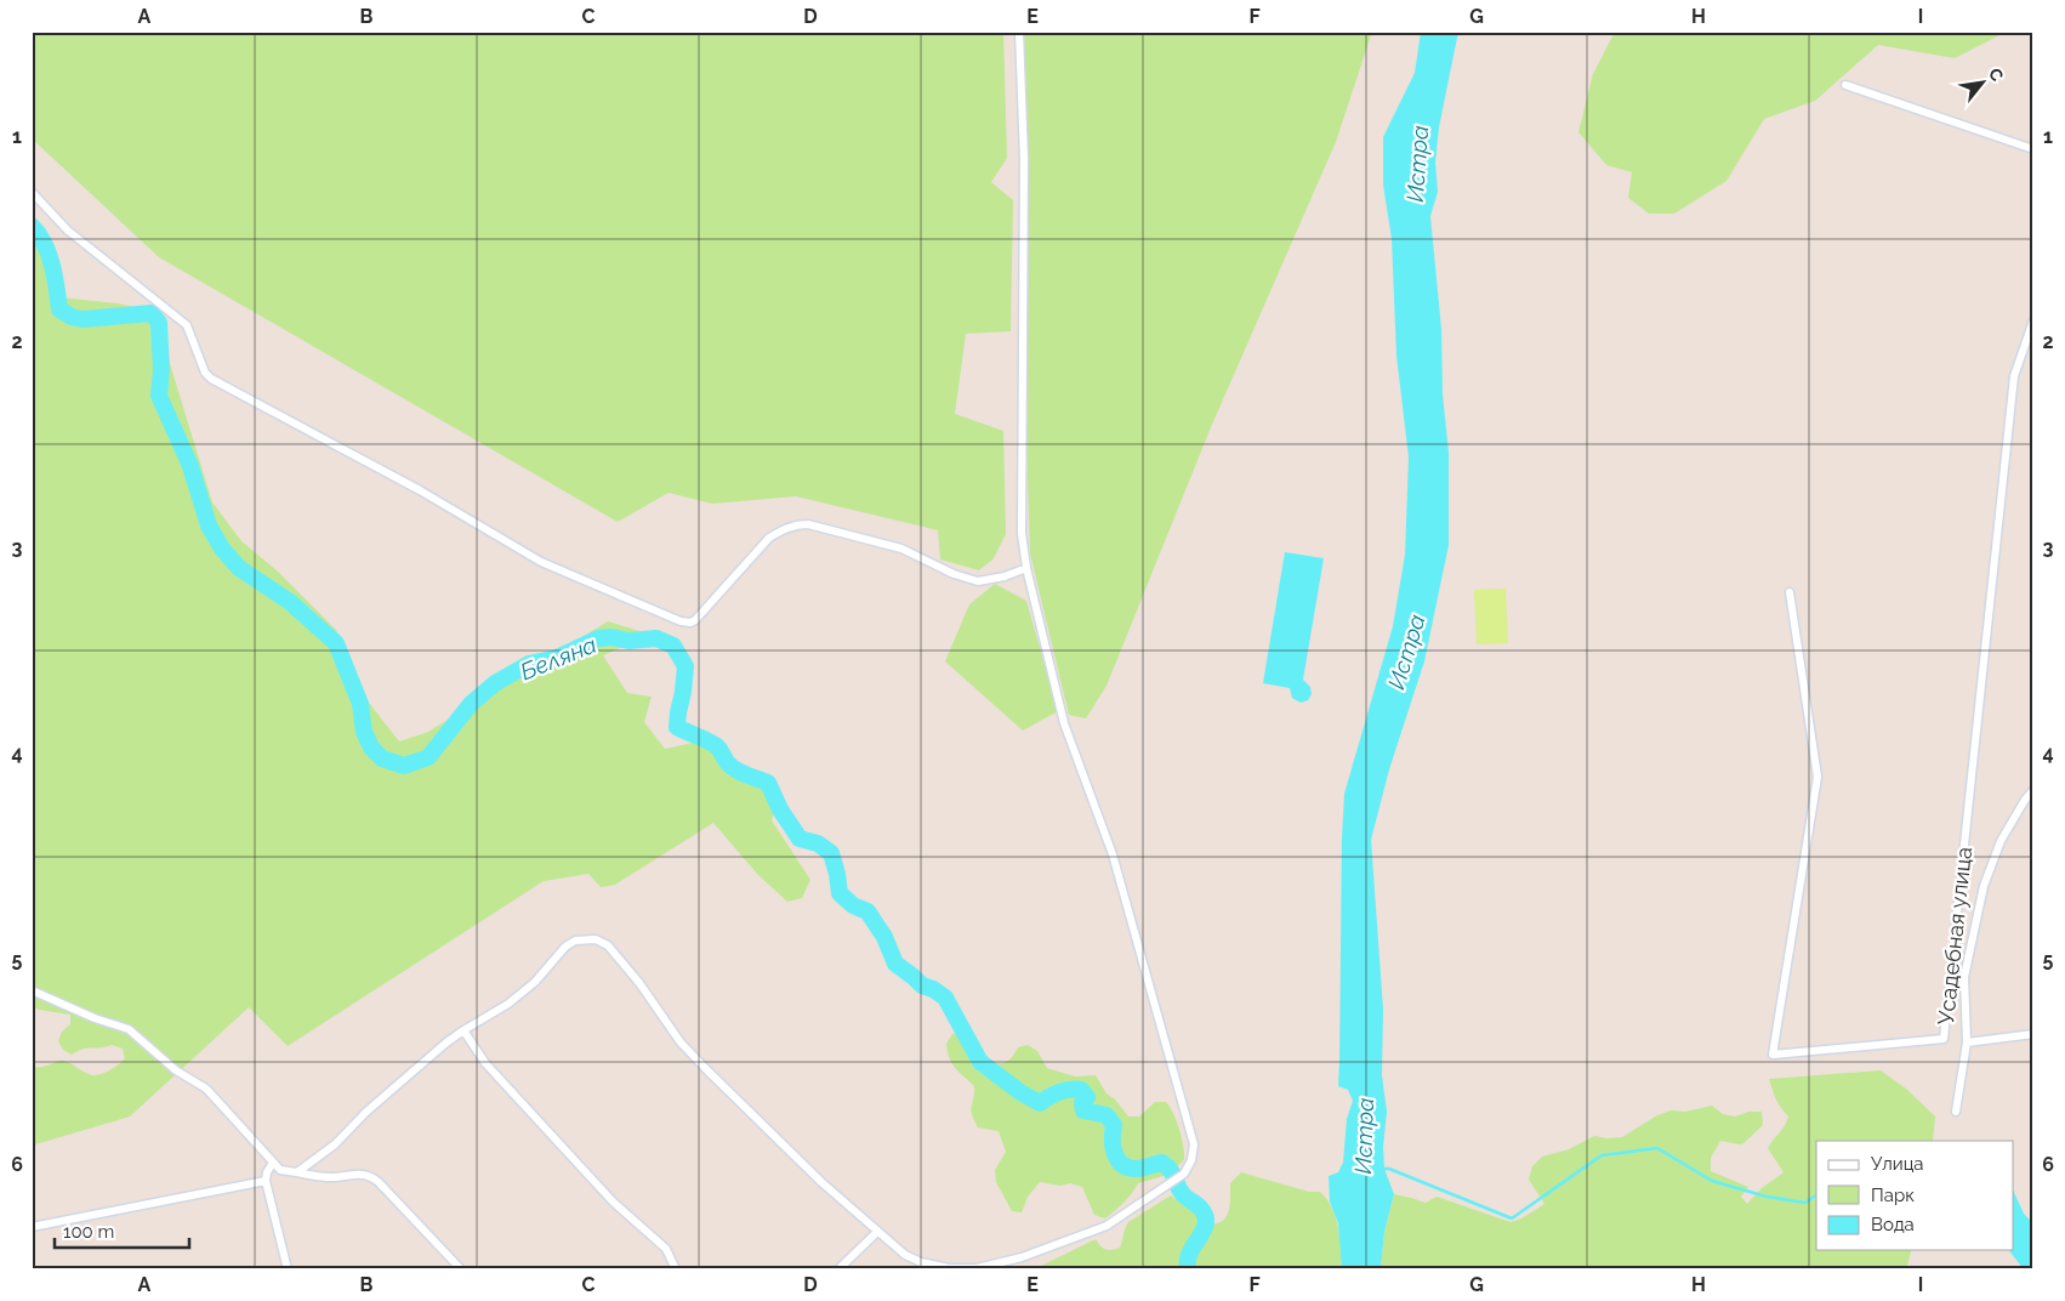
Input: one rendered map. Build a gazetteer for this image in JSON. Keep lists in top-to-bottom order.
{
  "streets": {
    "street": ["Усадебная улица"]
  },
  "water": ["Истра", "Беляна"],
  "legend": ["Улица", "Парк", "Вода"],
  "scale_bar": "100 m",
  "north": "top right",
  "grid": {
    "columns": [
      "A",
      "B",
      "C",
      "D",
      "E",
      "F",
      "G",
      "H",
      "I"
    ],
    "rows": [
      "1",
      "2",
      "3",
      "4",
      "5",
      "6"
    ]
  }
}
